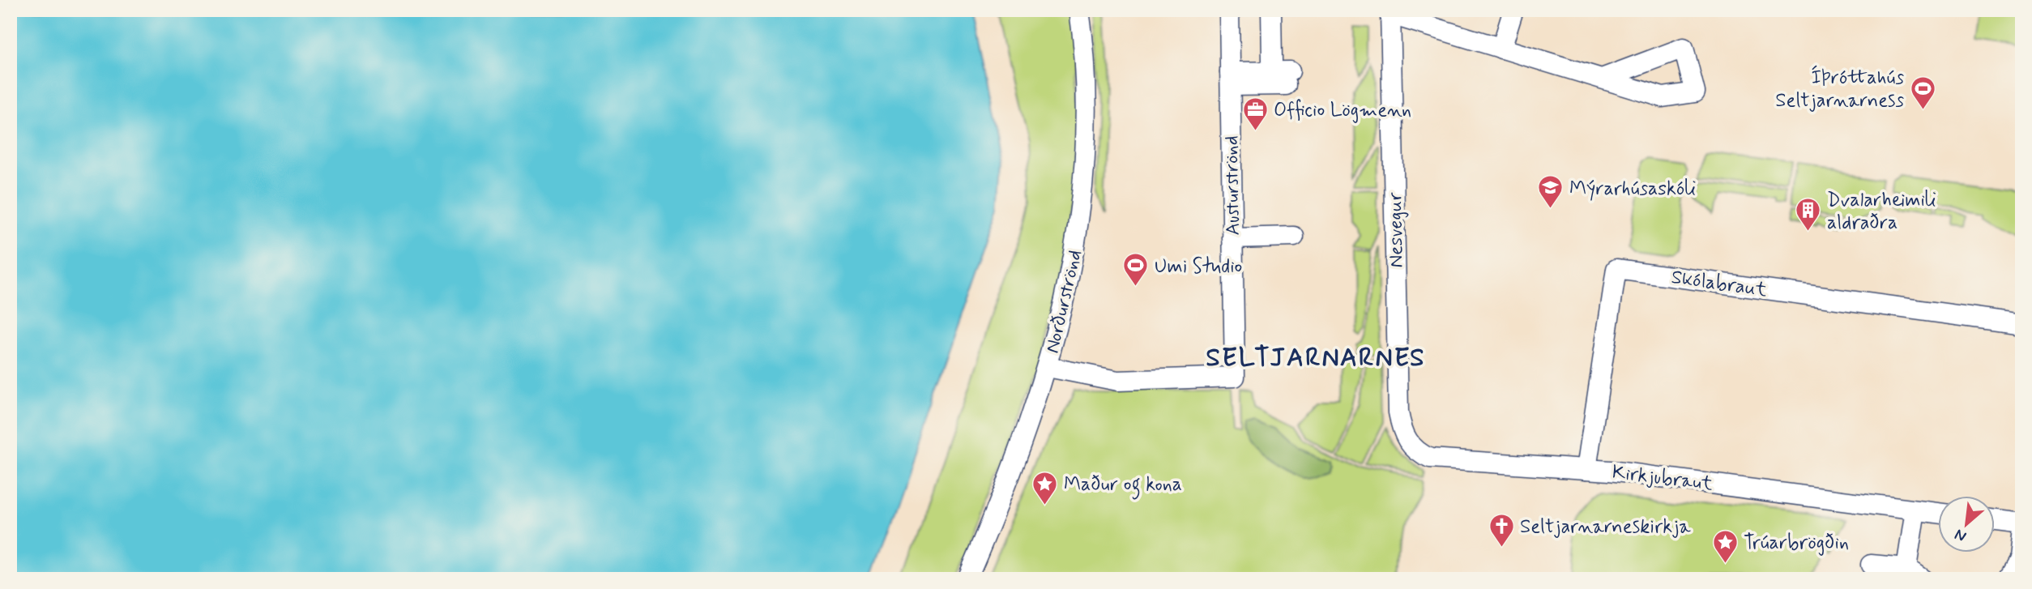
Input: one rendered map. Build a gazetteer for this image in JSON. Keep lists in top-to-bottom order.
{
  "streets": {
    "street": [
      "Austurströnd",
      "Nesvegur",
      "Skólabraut",
      "Norðurströnd",
      "Kirkjubraut"
    ]
  },
  "crossings": [
    ["Austurströnd", "Norðurströnd"],
    ["Nesvegur", "Kirkjubraut"],
    ["Skólabraut", "Kirkjubraut"]
  ],
  "districts": ["SELTJARNARNES"],
  "places": {
    "sports": ["Íþróttahús Seltjarnarness", "Umi Studio"],
    "office": ["Officio Lögmenn"],
    "school or university": ["Mýrarhúsaskóli"],
    "building": ["Dvalarheimili aldraðra"],
    "place": ["Maður og kona", "Trúarbrögðin"],
    "church": ["Seltjarnarneskirkja"]
  },
  "north": "bottom left"
}
